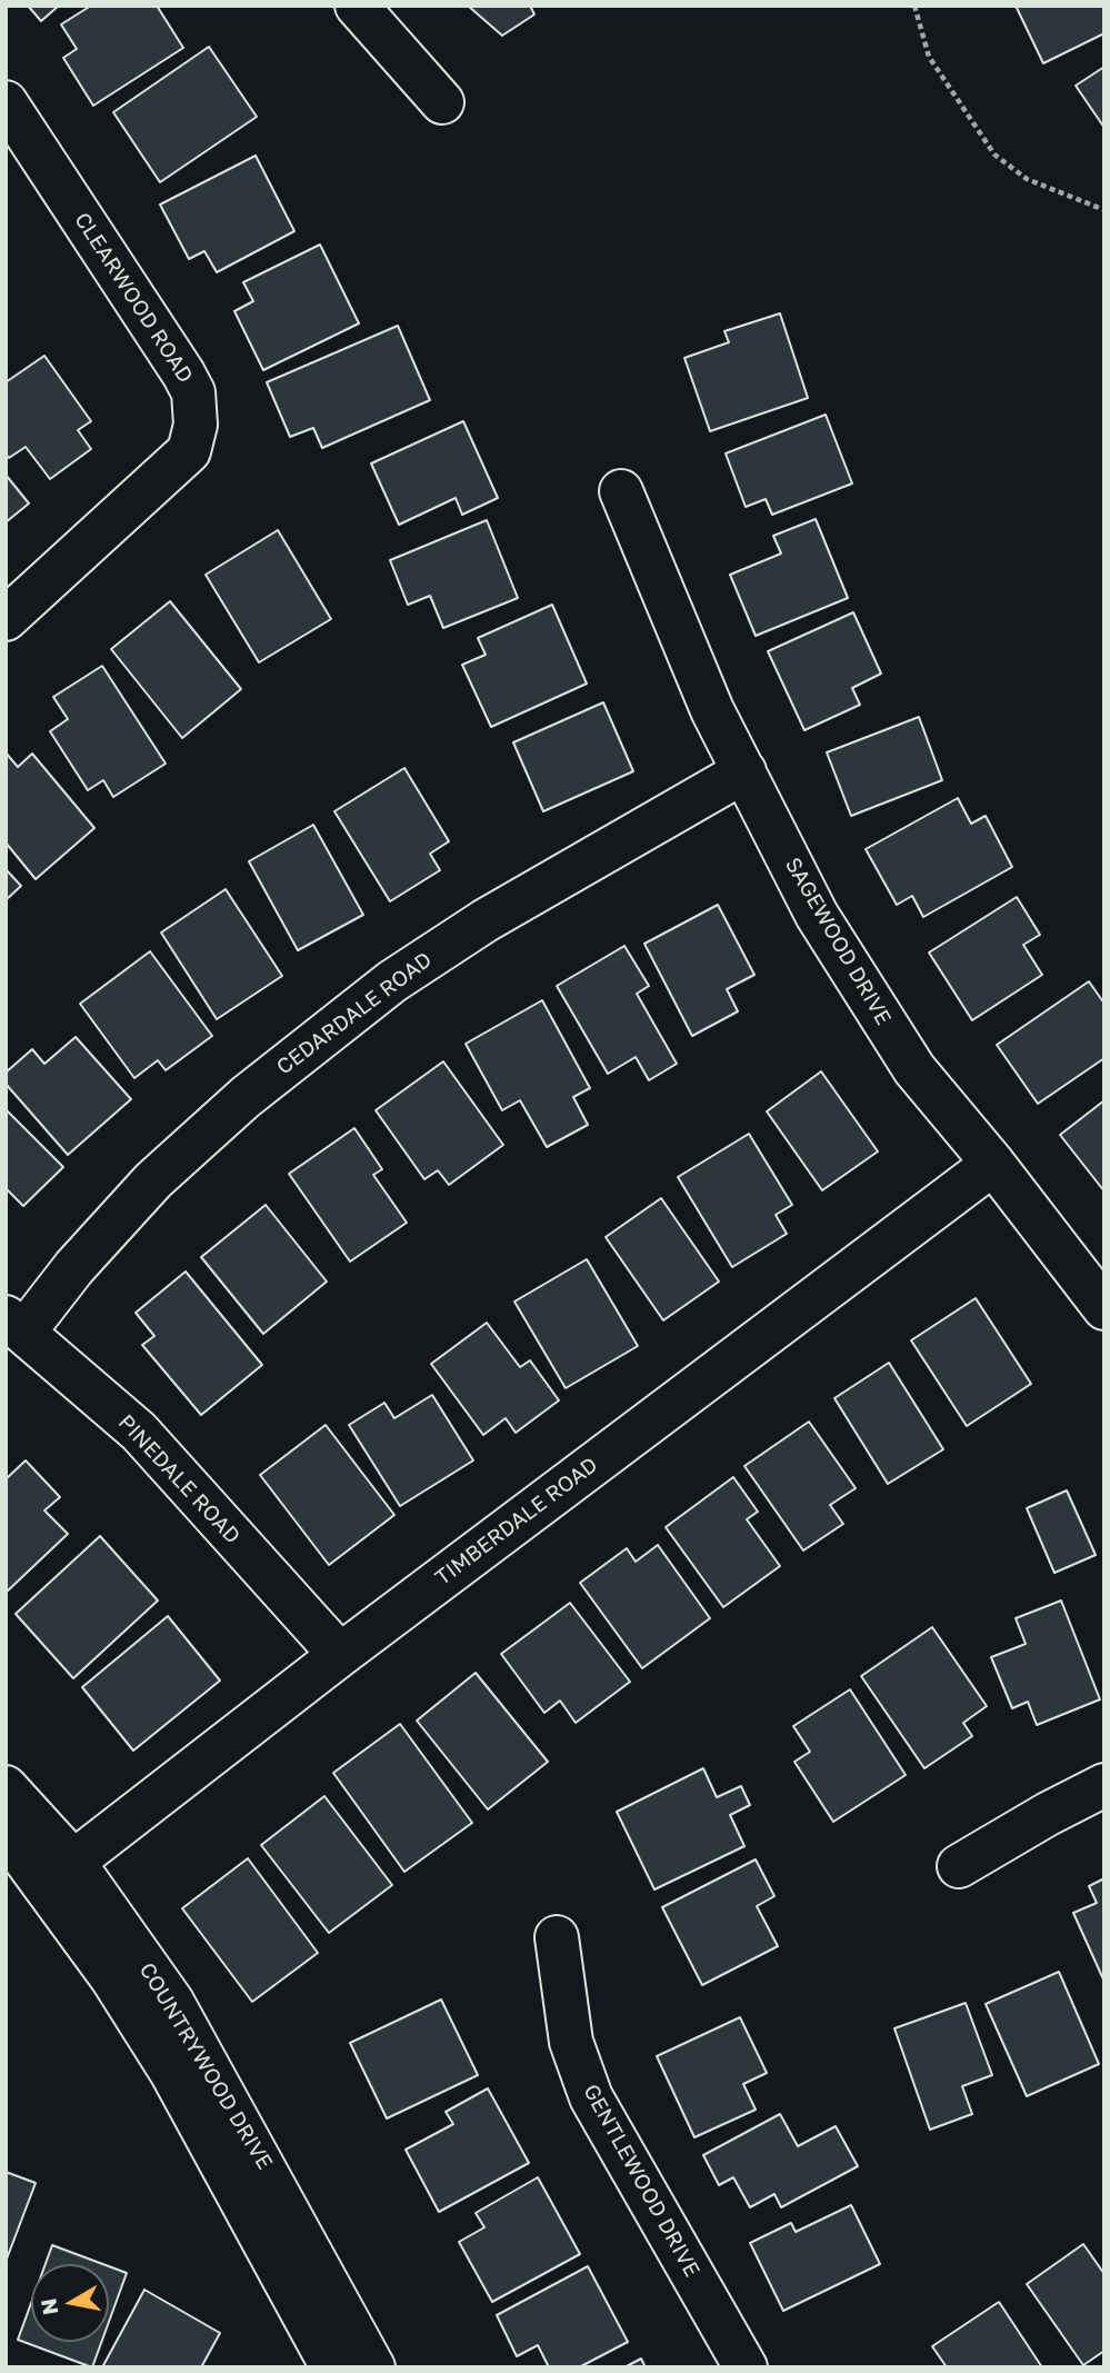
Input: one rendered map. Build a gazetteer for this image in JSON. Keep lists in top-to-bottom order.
{
  "streets": {
    "street": [
      "CLEARWOOD ROAD",
      "SAGEWOOD DRIVE",
      "CEDARDALE ROAD",
      "PINEDALE ROAD",
      "TIMBERDALE ROAD",
      "COUNTRYWOOD DRIVE",
      "GENTLEWOOD DRIVE"
    ]
  },
  "crossings": [
    ["SAGEWOOD DRIVE", "CEDARDALE ROAD"],
    ["SAGEWOOD DRIVE", "TIMBERDALE ROAD"],
    ["CEDARDALE ROAD", "PINEDALE ROAD"],
    ["PINEDALE ROAD", "TIMBERDALE ROAD"],
    ["TIMBERDALE ROAD", "COUNTRYWOOD DRIVE"]
  ],
  "north": "left"
}
